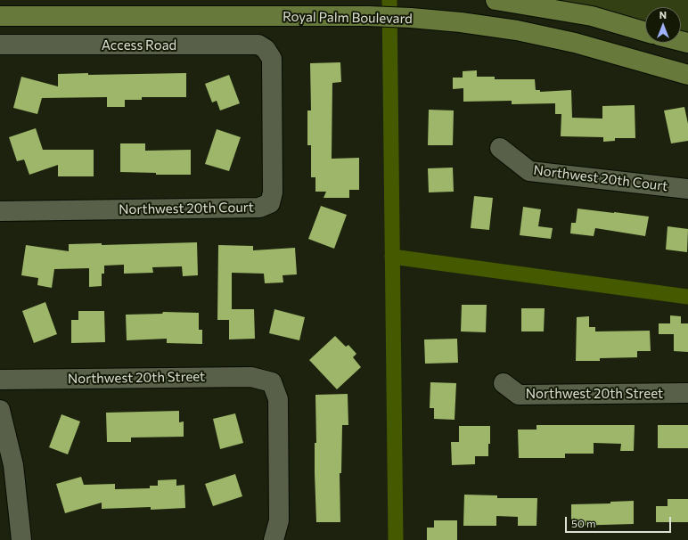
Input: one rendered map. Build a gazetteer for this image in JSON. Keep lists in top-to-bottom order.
{
  "streets": {
    "main road": ["Royal Palm Boulevard"],
    "street": ["Access Road", "Northwest 20th Court", "Northwest 20th Street"]
  },
  "crossings": [
    ["Access Road", "Northwest 20th Court"]
  ],
  "scale_bar": "50 m",
  "north": "top"
}
